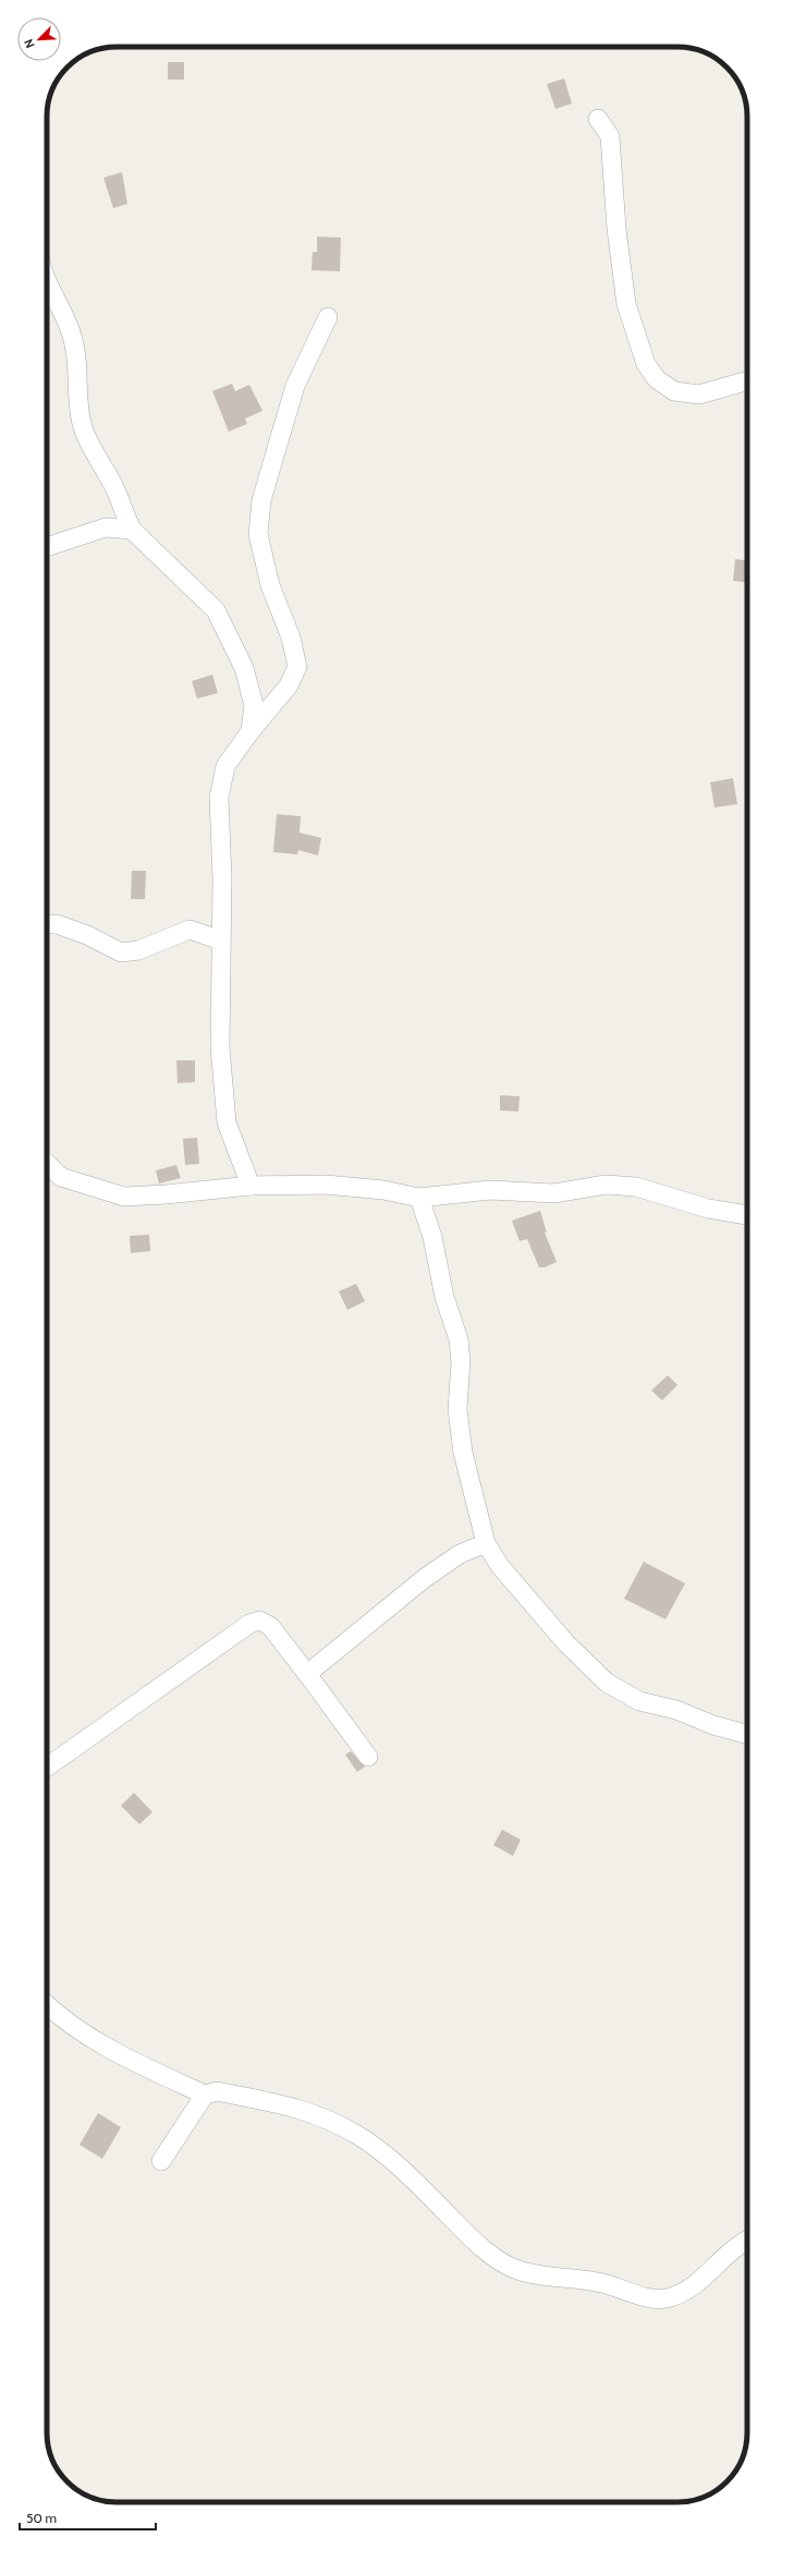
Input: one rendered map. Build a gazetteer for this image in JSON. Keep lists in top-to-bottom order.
{
  "scale_bar": "50 m",
  "north": "bottom left"
}
